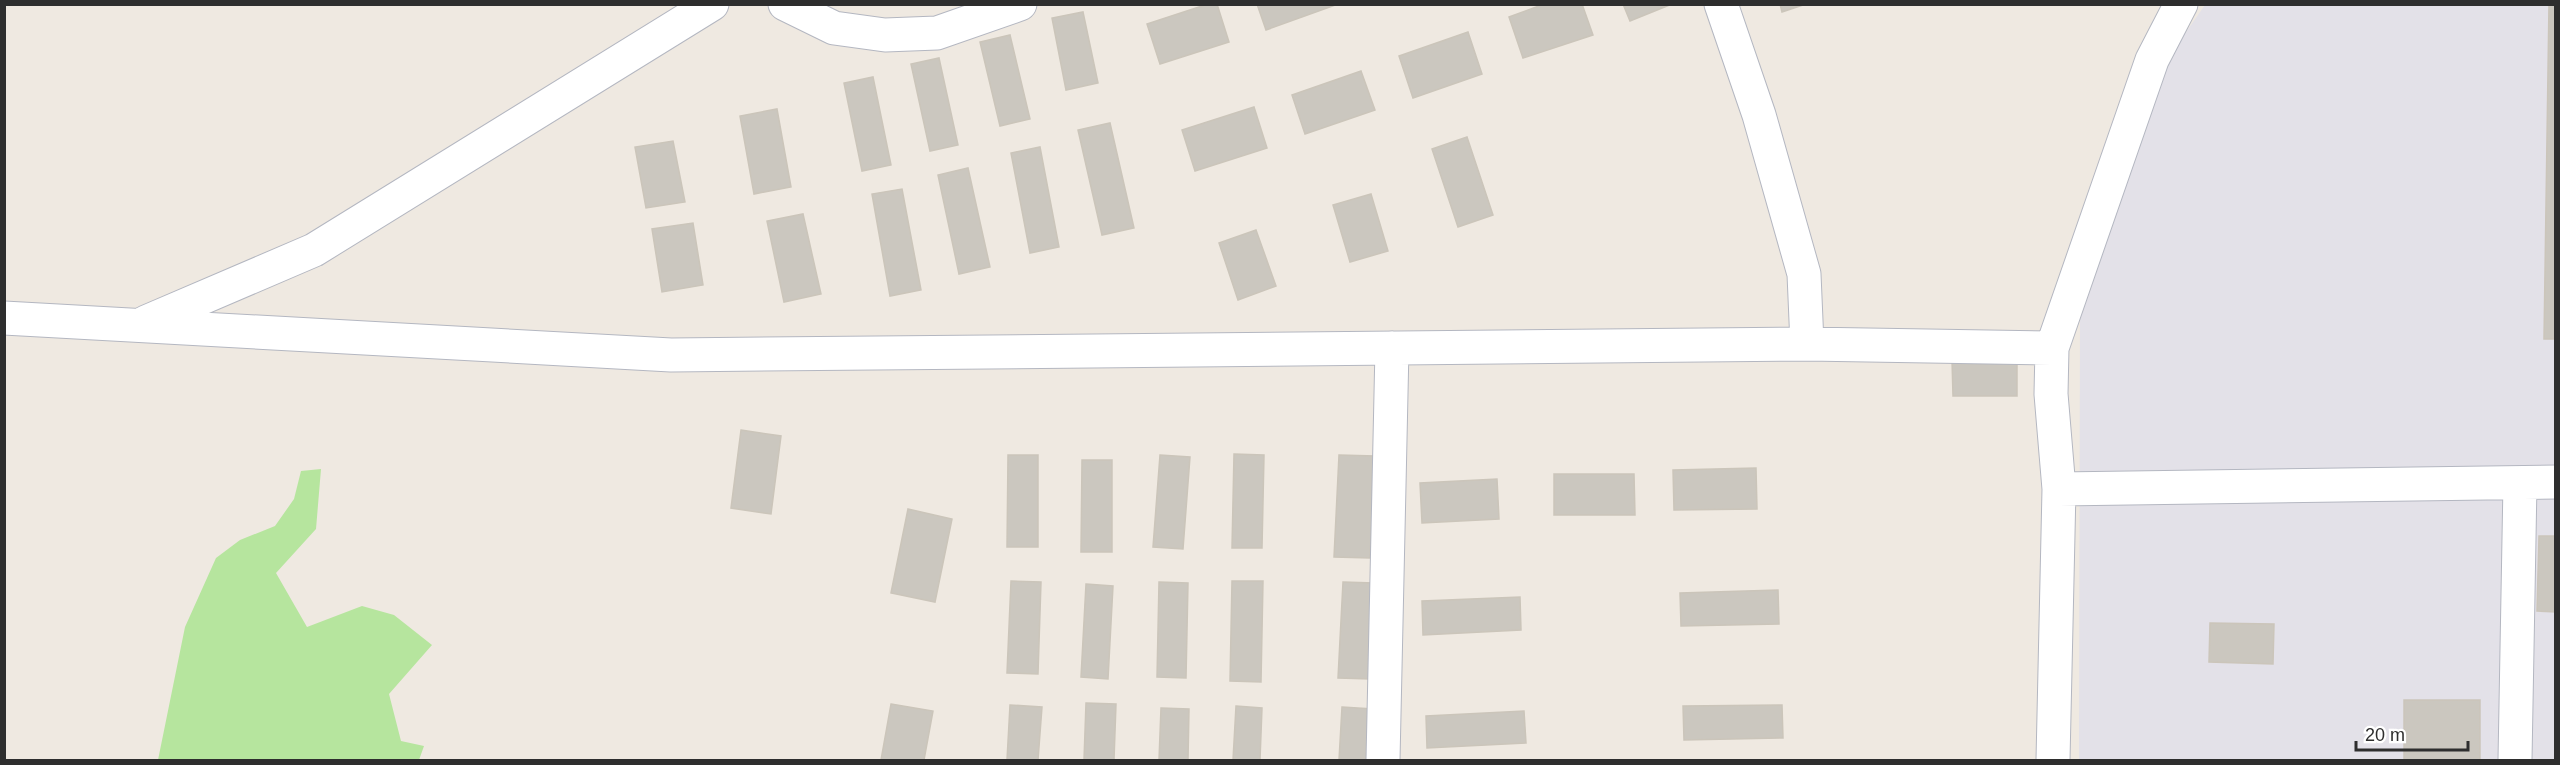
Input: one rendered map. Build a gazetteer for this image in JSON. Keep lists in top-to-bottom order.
{
  "scale_bar": "20 m"
}
